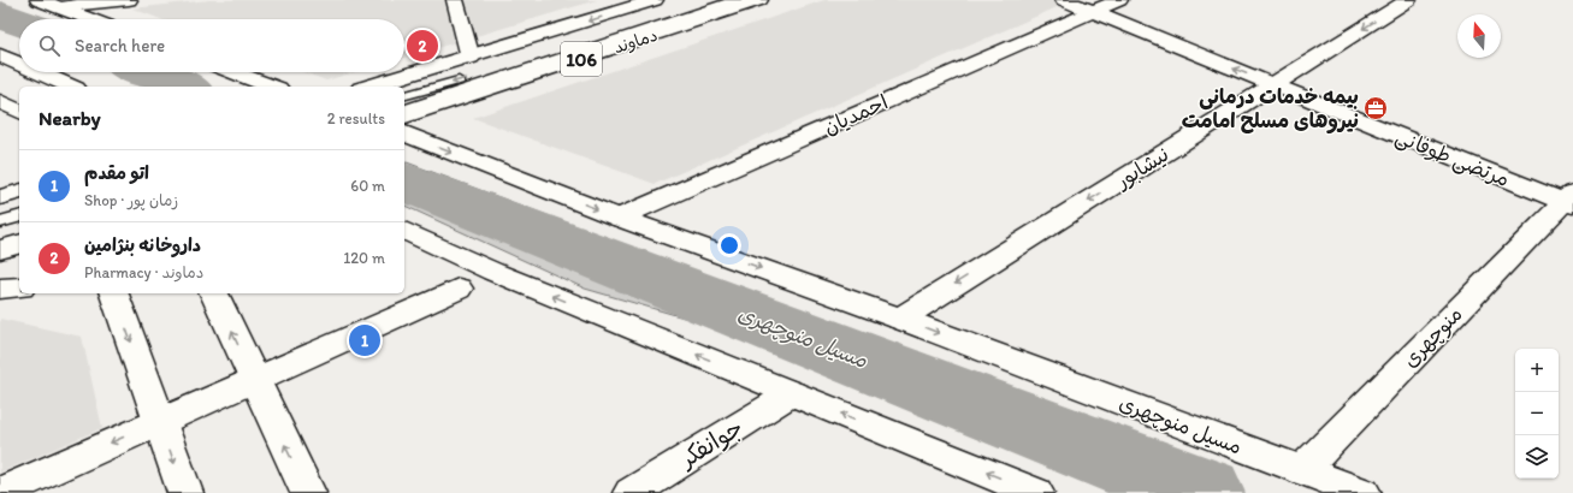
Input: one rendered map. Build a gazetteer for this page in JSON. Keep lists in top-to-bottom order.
{
  "streets": {
    "street": [
      "دماوند",
      "106",
      "احمدیان",
      "مرتضی طوفانی",
      "نیشابور",
      "منوچهری",
      "مسیل منوچهری",
      "جوانفکر"
    ]
  },
  "crossings": [
    ["احمدیان", "مرتضی طوفانی"],
    ["احمدیان", "مسیل منوچهری"],
    ["مرتضی طوفانی", "نیشابور"],
    ["مرتضی طوفانی", "منوچهری"],
    ["نیشابور", "مسیل منوچهری"],
    ["منوچهری", "مسیل منوچهری"]
  ],
  "one_way": ["مرتضی طوفانی", "نیشابور"],
  "water": ["مسیل منوچهری"],
  "places": {
    "office": ["بیمه خدمات درمانی نیروهای مسلح امامت"]
  },
  "north": "top",
  "page": {
    "search": "Search here",
    "pins": ["2", "1"],
    "heading": ["Nearby", "2 results"],
    "list": [
      {
        "mark": "1",
        "name": "اتو مقدم",
        "note": "Shop · زمان پور",
        "value": "60 m"
      },
      {
        "mark": "2",
        "name": "داروخانه بنژامین",
        "note": "Pharmacy · دماوند",
        "value": "120 m"
      }
    ],
    "map_buttons": ["+", "−"]
  }
}
